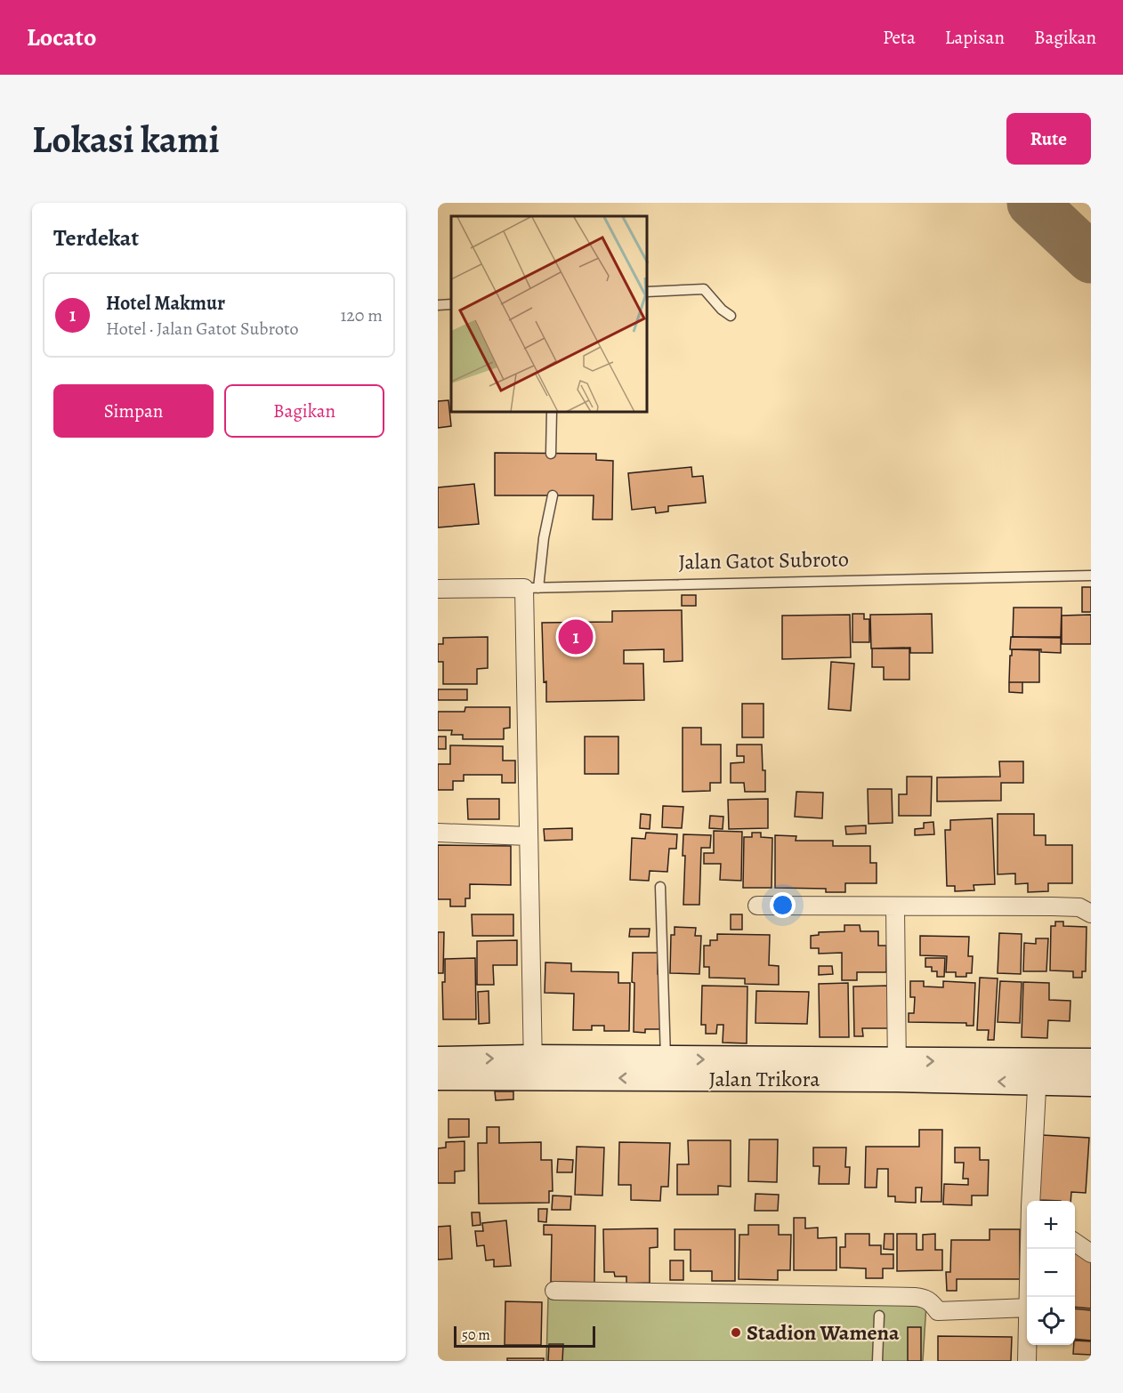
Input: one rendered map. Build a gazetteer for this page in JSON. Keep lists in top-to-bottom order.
{
  "streets": {
    "main road": ["Jalan Trikora"],
    "street": ["Jalan Gatot Subroto"]
  },
  "places": ["Stadion Wamena"],
  "scale_bar": "50 m",
  "page": {
    "header": "Locato",
    "nav": ["Peta", "Lapisan", "Bagikan"],
    "buttons": [
      "Rute",
      ["Simpan", "Bagikan"]
    ],
    "title": "Lokasi kami",
    "heading": "Terdekat",
    "list": [
      {
        "mark": "1",
        "name": "Hotel Makmur",
        "note": "Hotel · Jalan Gatot Subroto",
        "value": "120 m"
      }
    ],
    "pins": "1",
    "map_buttons": ["+", "−"],
    "scale": "50 m"
  }
}
